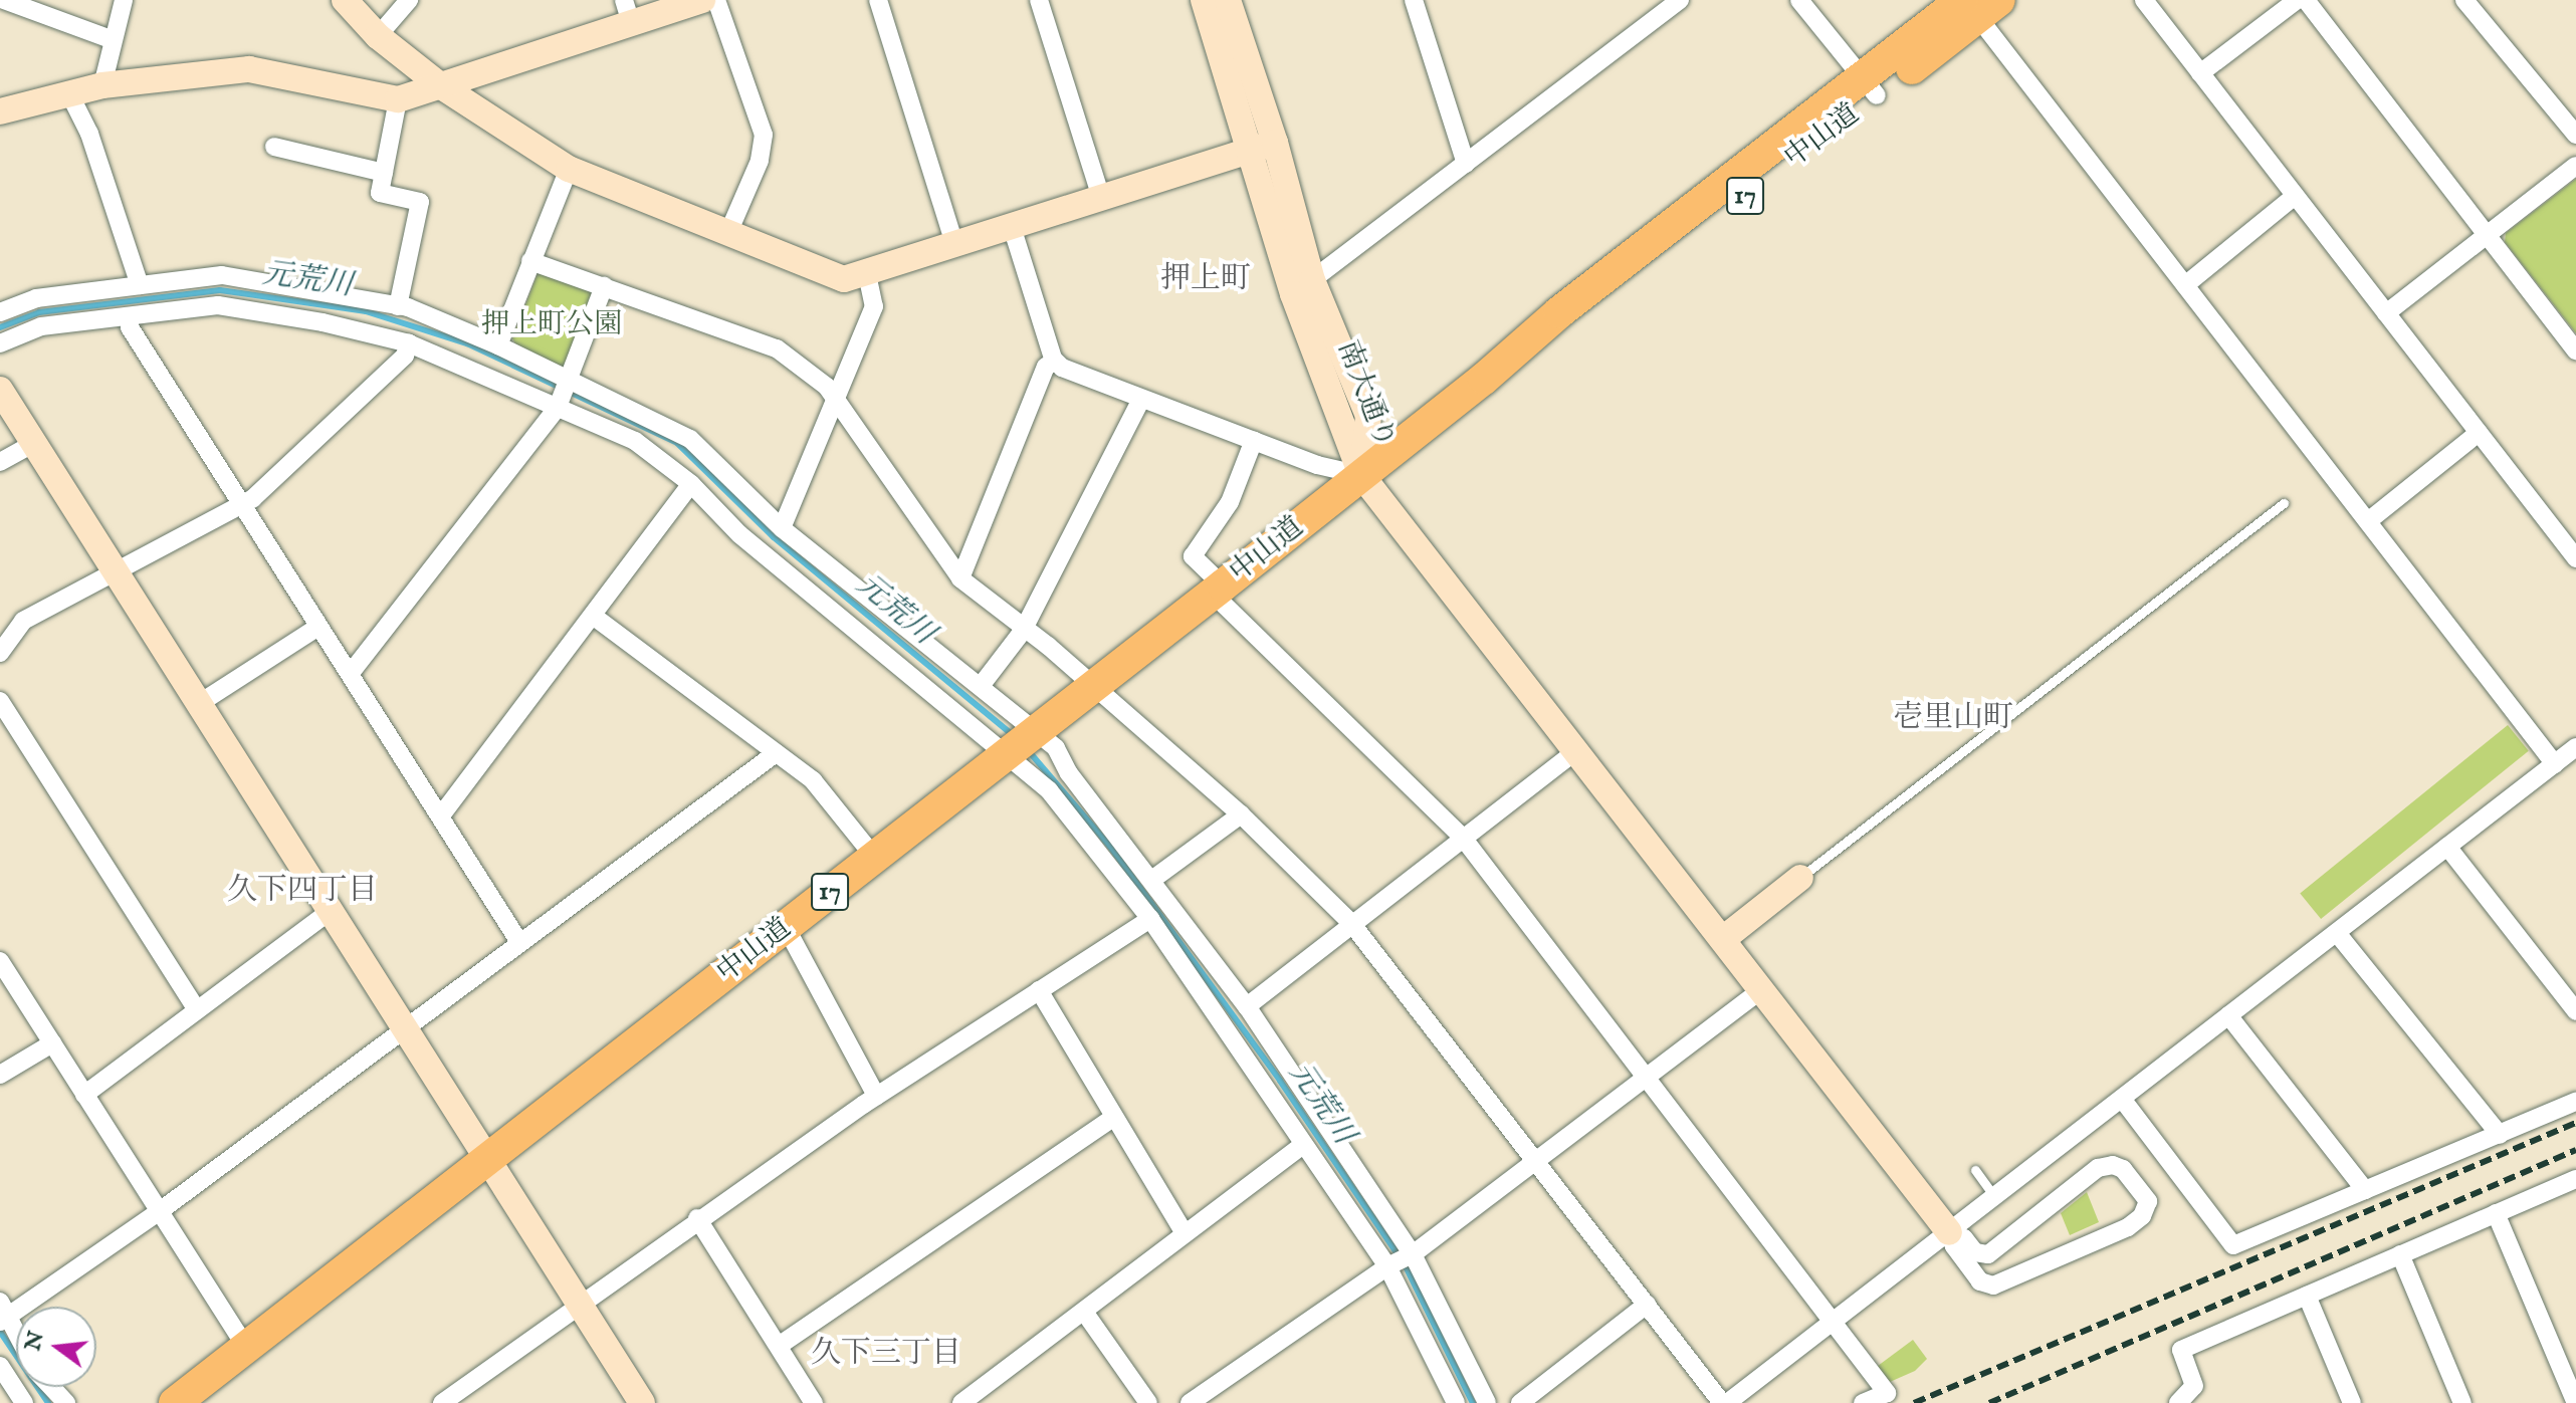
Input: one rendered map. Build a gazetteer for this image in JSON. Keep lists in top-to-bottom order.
{
  "streets": {
    "highway": ["中山道", "17"],
    "street": ["南大通り"]
  },
  "crossings": [
    ["中山道", "南大通り"]
  ],
  "districts": [
    "押上町",
    "壱里山町",
    "久下四丁目",
    "久下三丁目"
  ],
  "water": ["元荒川"],
  "parks": ["押上町公園"],
  "north": "left"
}
